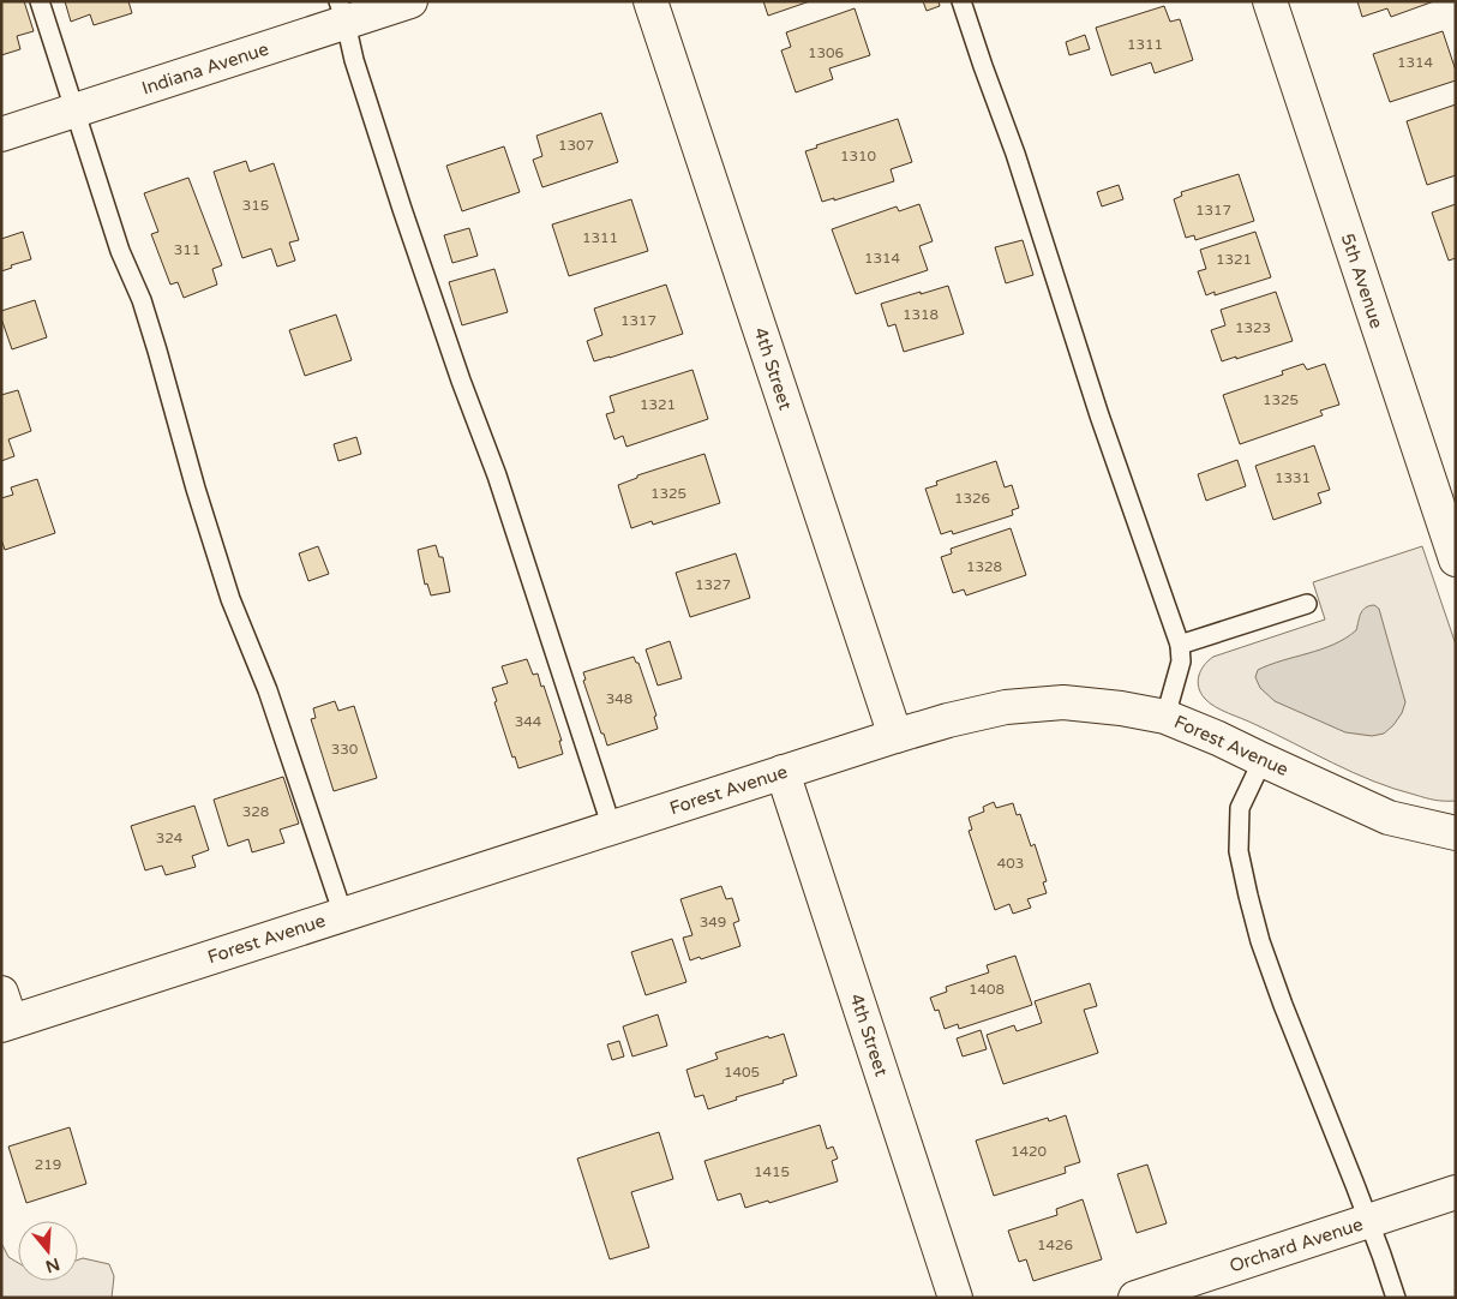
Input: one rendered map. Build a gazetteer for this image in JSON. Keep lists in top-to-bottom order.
{
  "streets": {
    "street": [
      "Indiana Avenue",
      "5th Avenue",
      "4th Street",
      "Forest Avenue",
      "Orchard Avenue"
    ]
  },
  "crossings": [
    ["4th Street", "Forest Avenue"]
  ],
  "house_numbers": [
    "1311",
    "1306",
    "1314",
    "1307",
    "1310",
    "315",
    "1317",
    "1311",
    "311",
    "1314",
    "1321",
    "1318",
    "1317",
    "1323",
    "1325",
    "1321",
    "1331",
    "1325",
    "1326",
    "1328",
    "1327",
    "348",
    "344",
    "330",
    "328",
    "324",
    "403",
    "349",
    "1408",
    "1405",
    "1420",
    "219",
    "1415",
    "1426"
  ],
  "north": "bottom"
}
